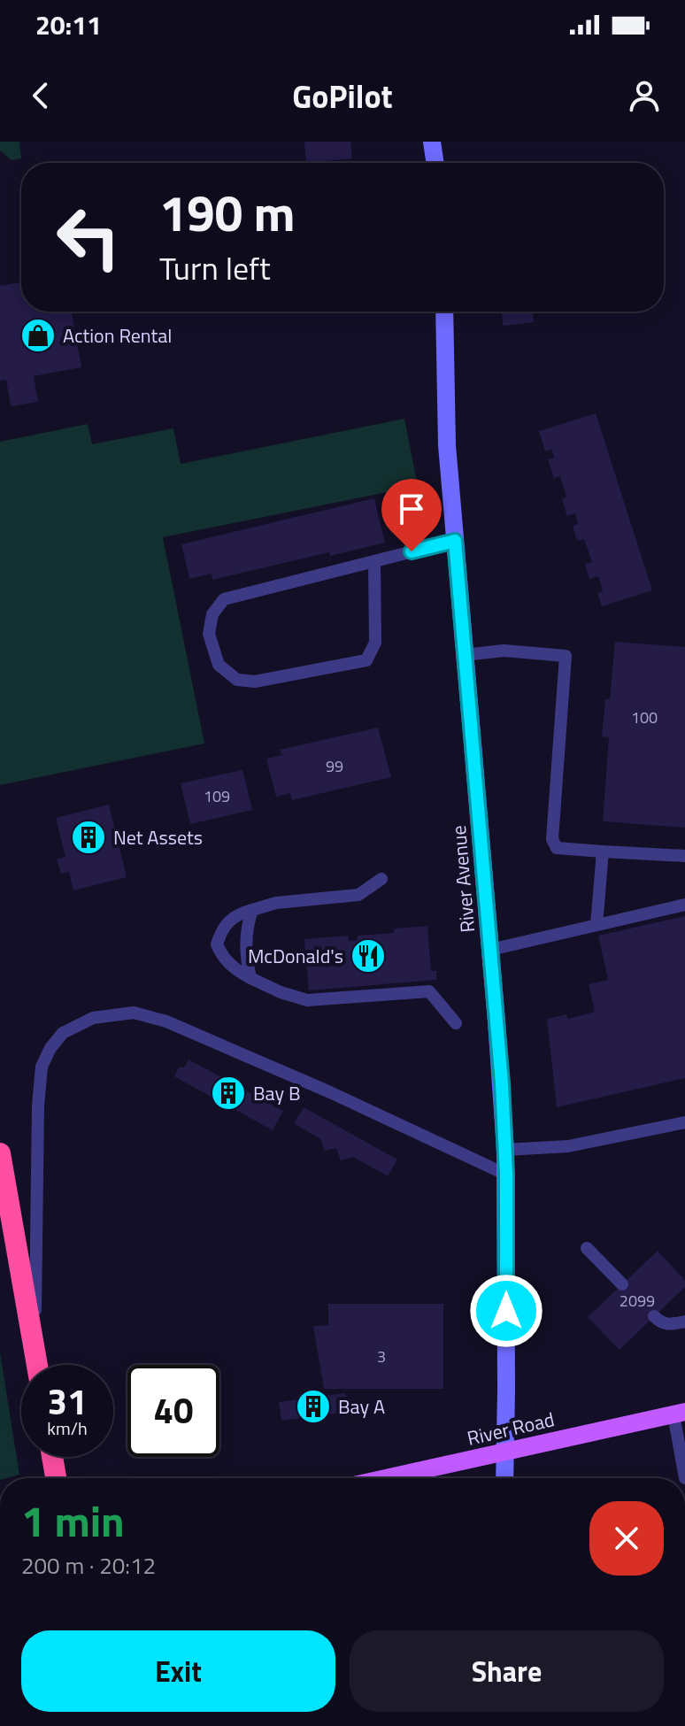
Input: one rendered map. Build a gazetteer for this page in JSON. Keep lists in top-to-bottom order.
{
  "streets": {
    "main road": ["River Road"],
    "street": ["River Avenue"]
  },
  "crossings": [
    ["River Avenue", "River Road"]
  ],
  "places": {
    "shop": ["Action Rental"],
    "building": ["Net Assets", "Bay B", "Bay A"],
    "restaurant": ["McDonald's"]
  },
  "house_numbers": [
    "100",
    "99",
    "109",
    "2099",
    "3"
  ],
  "page": {
    "status": "20:11",
    "header": "GoPilot",
    "turn": ["190 m", "Turn left"],
    "speed": "31 km/h",
    "limit": "40",
    "heading": ["1 min", "200 m · 20:12"],
    "buttons": ["Exit", "Share"]
  }
}
